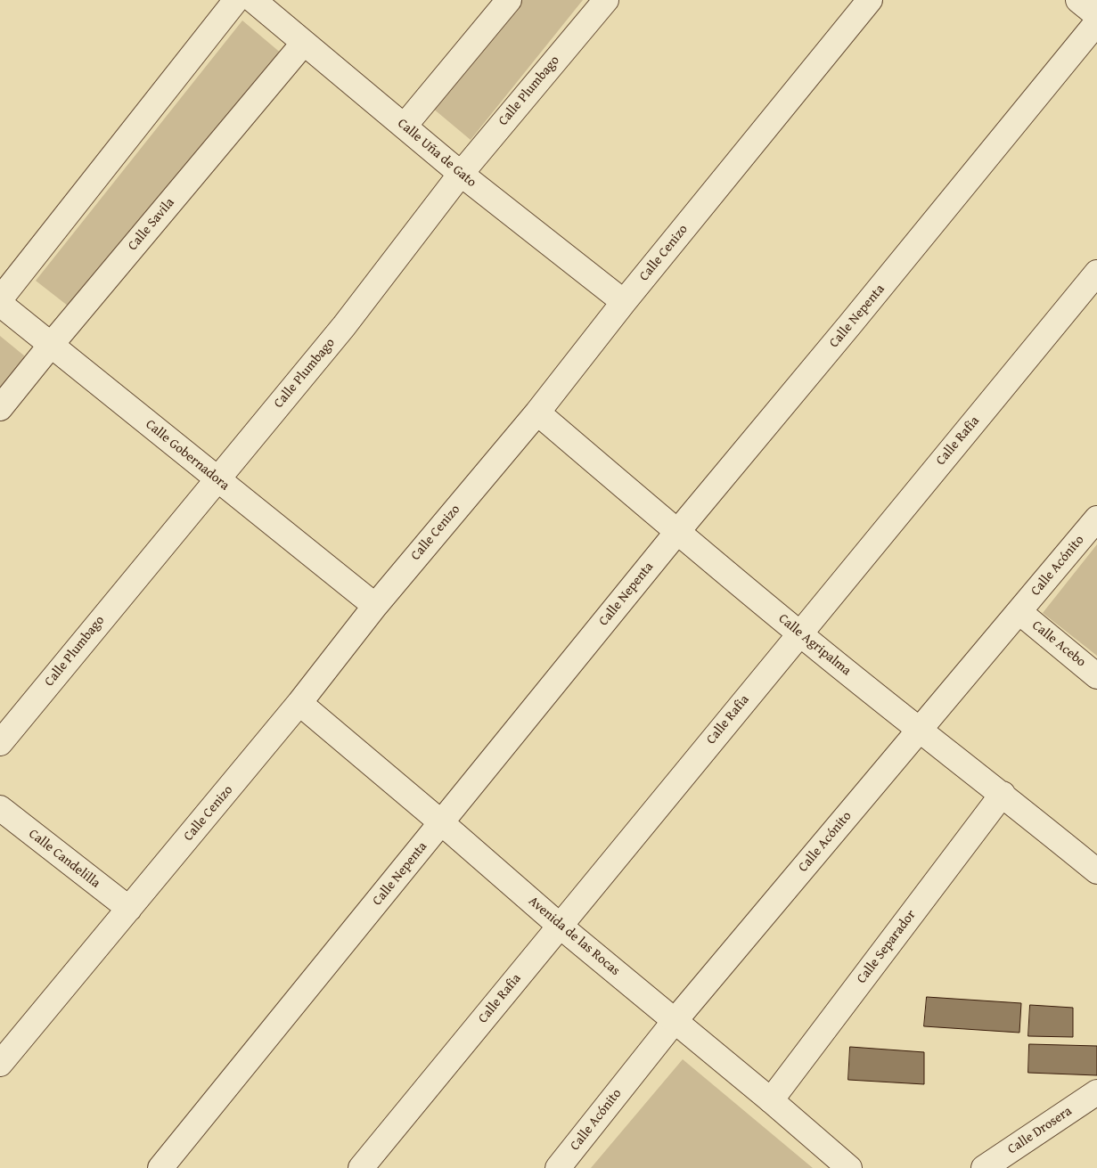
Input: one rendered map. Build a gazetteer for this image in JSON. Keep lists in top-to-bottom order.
{
  "streets": {
    "street": [
      "Calle Plumbago",
      "Calle Uña de Gato",
      "Calle Savila",
      "Calle Cenizo",
      "Calle Nepenta",
      "Calle Rafia",
      "Calle Gobernadora",
      "Calle Acónito",
      "Calle Acebo",
      "Calle Agripalma",
      "Calle Candelilla",
      "Avenida de las Rocas",
      "Calle Separador",
      "Calle Drosera"
    ]
  },
  "crossings": [
    ["Calle Plumbago", "Calle Uña de Gato"],
    ["Calle Plumbago", "Calle Gobernadora"],
    ["Calle Uña de Gato", "Calle Savila"],
    ["Calle Uña de Gato", "Calle Cenizo"],
    ["Calle Savila", "Calle Gobernadora"],
    ["Calle Cenizo", "Calle Gobernadora"],
    ["Calle Cenizo", "Calle Agripalma"],
    ["Calle Cenizo", "Calle Candelilla"],
    ["Calle Cenizo", "Avenida de las Rocas"],
    ["Calle Nepenta", "Calle Agripalma"],
    ["Calle Nepenta", "Avenida de las Rocas"],
    ["Calle Rafia", "Calle Agripalma"],
    ["Calle Rafia", "Avenida de las Rocas"],
    ["Calle Acónito", "Calle Acebo"],
    ["Calle Acónito", "Calle Agripalma"],
    ["Calle Acónito", "Avenida de las Rocas"],
    ["Calle Agripalma", "Calle Separador"],
    ["Avenida de las Rocas", "Calle Separador"]
  ]
}
